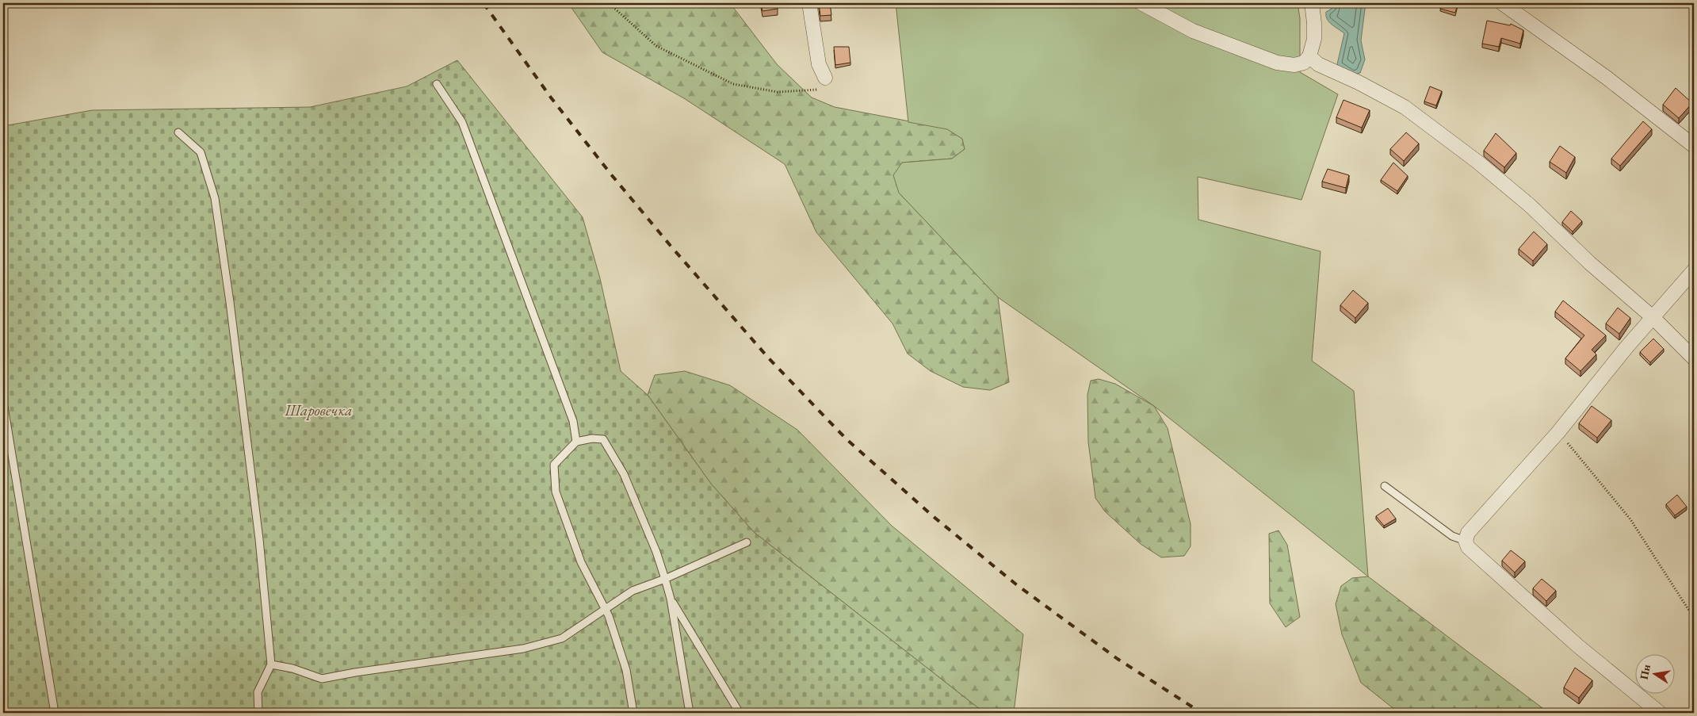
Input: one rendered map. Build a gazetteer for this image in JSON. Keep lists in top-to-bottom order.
{
  "parks": ["Шаровечка"],
  "north": "left"
}
